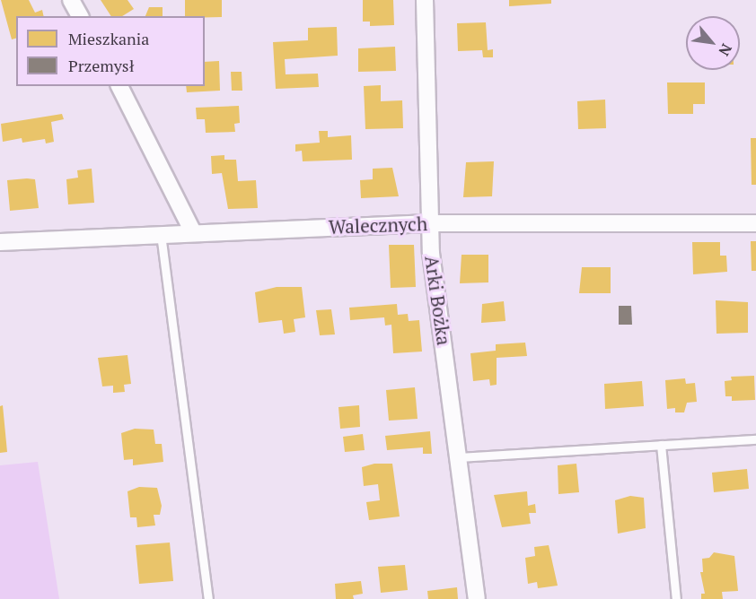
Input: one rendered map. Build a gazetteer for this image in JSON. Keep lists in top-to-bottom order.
{
  "streets": {
    "street": ["Walecznych", "Arki Bożka"]
  },
  "crossings": [
    ["Walecznych", "Arki Bożka"]
  ],
  "legend": ["Mieszkania", "Przemysł"],
  "north": "bottom right"
}
